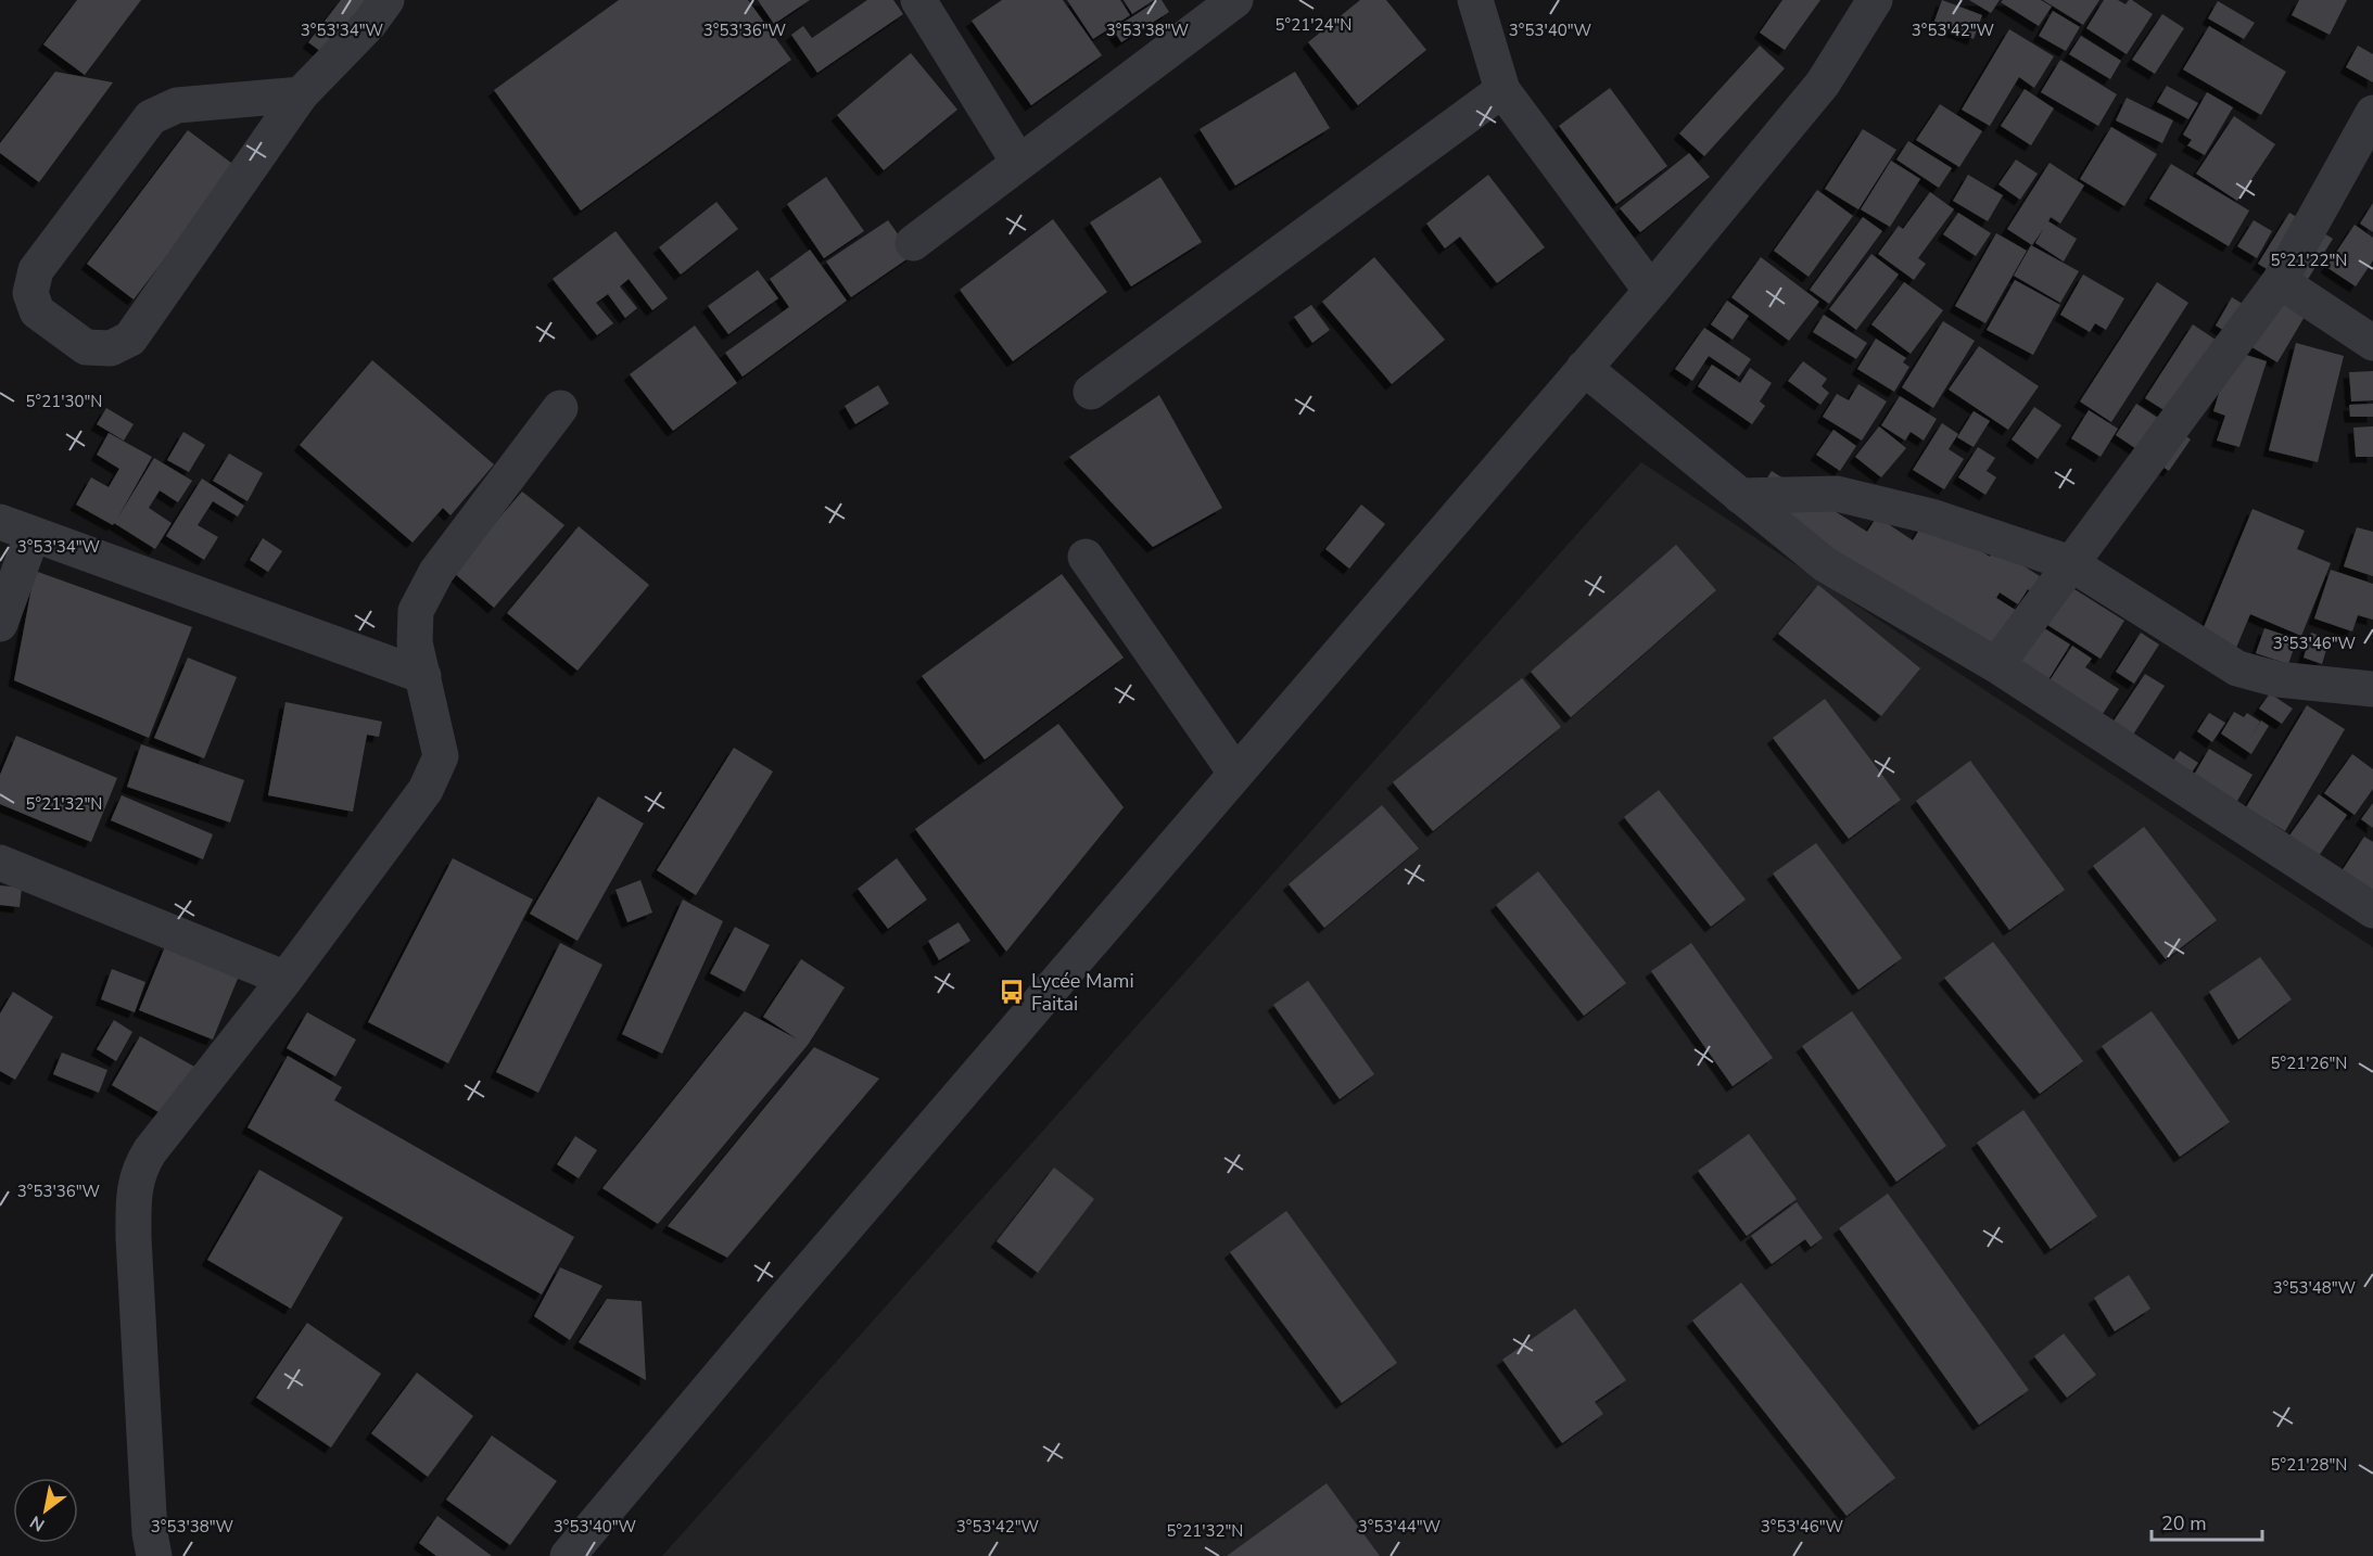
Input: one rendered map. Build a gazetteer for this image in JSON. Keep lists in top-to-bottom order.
{
  "places": {
    "bus stop": ["Lycée Mami Faitai"]
  },
  "scale_bar": "20 m",
  "north": "bottom left",
  "coordinates": [
    "5°21'24\"N",
    "3°53'34\"W",
    "3°53'36\"W",
    "3°53'38\"W",
    "3°53'40\"W",
    "3°53'42\"W",
    "5°21'22\"N",
    "5°21'30\"N",
    "3°53'46\"W",
    "5°21'32\"N",
    "5°21'26\"N",
    "3°53'48\"W",
    "5°21'28\"N",
    "3°53'44\"W"
  ]
}
